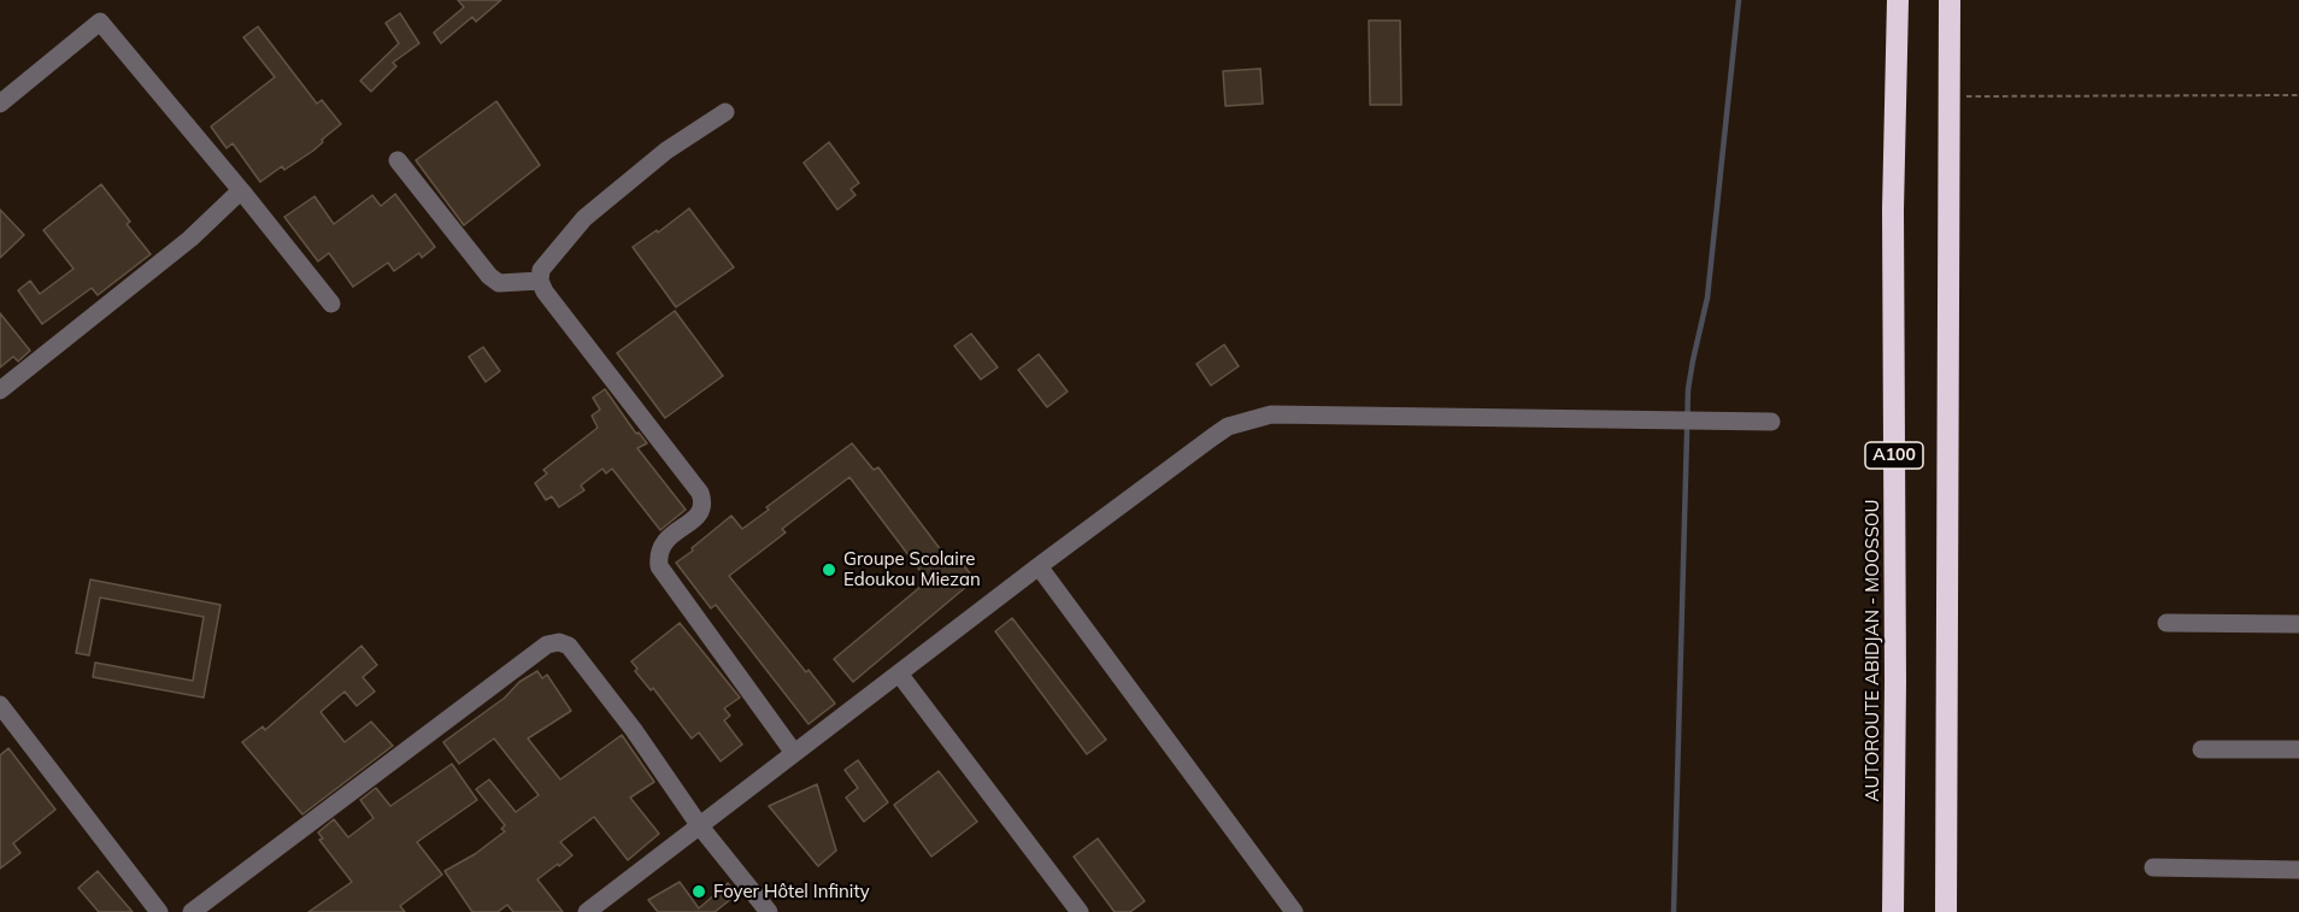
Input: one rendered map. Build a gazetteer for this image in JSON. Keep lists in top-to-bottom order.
{
  "streets": {
    "highway": ["A100", "AUTOROUTE ABIDJAN - MOOSSOU"]
  },
  "places": ["Groupe Scolaire Edoukou Miezan", "Foyer Hôtel Infinity"]
}
